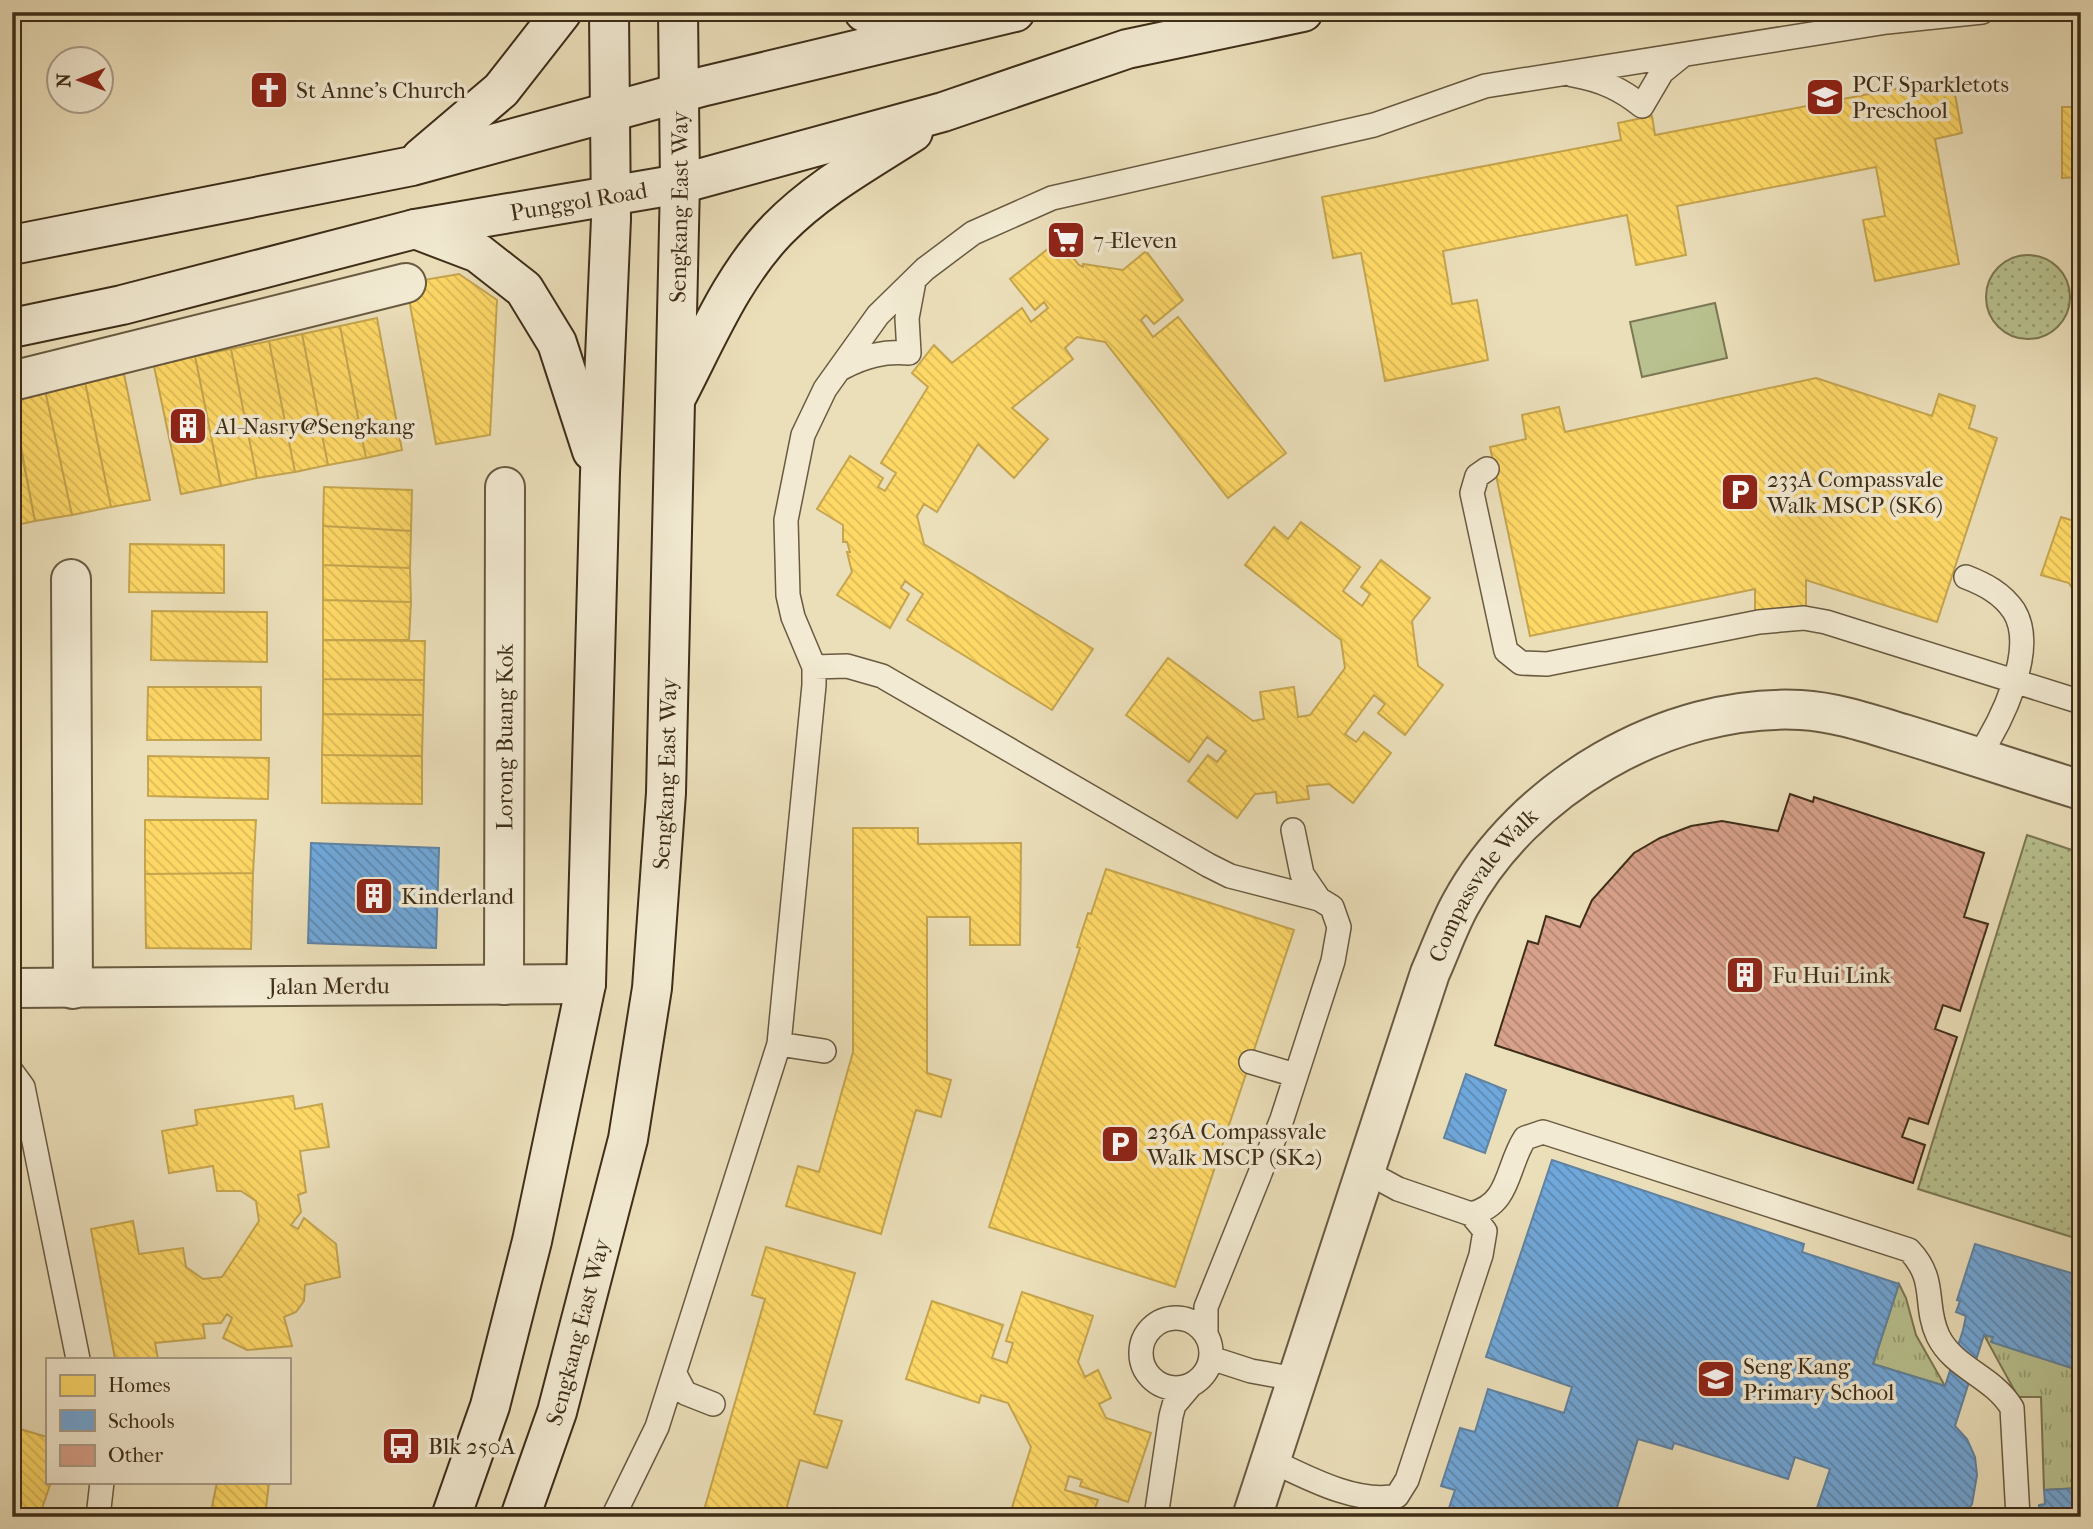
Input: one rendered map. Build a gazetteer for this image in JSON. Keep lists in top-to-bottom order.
{
  "streets": {
    "main road": [
      "Punggol Road",
      "Sengkang East Way",
      "Lorong Buang Kok",
      "Compassvale Walk",
      "Jalan Merdu"
    ]
  },
  "crossings": [
    ["Punggol Road", "Sengkang East Way"],
    ["Lorong Buang Kok", "Jalan Merdu"]
  ],
  "places": {
    "church": ["St Anne's Church"],
    "school or university": ["PCF Sparkletots Preschool", "Seng Kang Primary School"],
    "supermarket": ["7-Eleven"],
    "building": ["Al-Nasry@Sengkang", "Kinderland", "Fu Hui Link"],
    "parking": ["233A Compassvale Walk MSCP (SK6)", "236A Compassvale Walk MSCP (SK2)"],
    "bus stop": ["Blk 250A"]
  },
  "legend": ["Homes", "Schools", "Other"],
  "north": "left"
}
